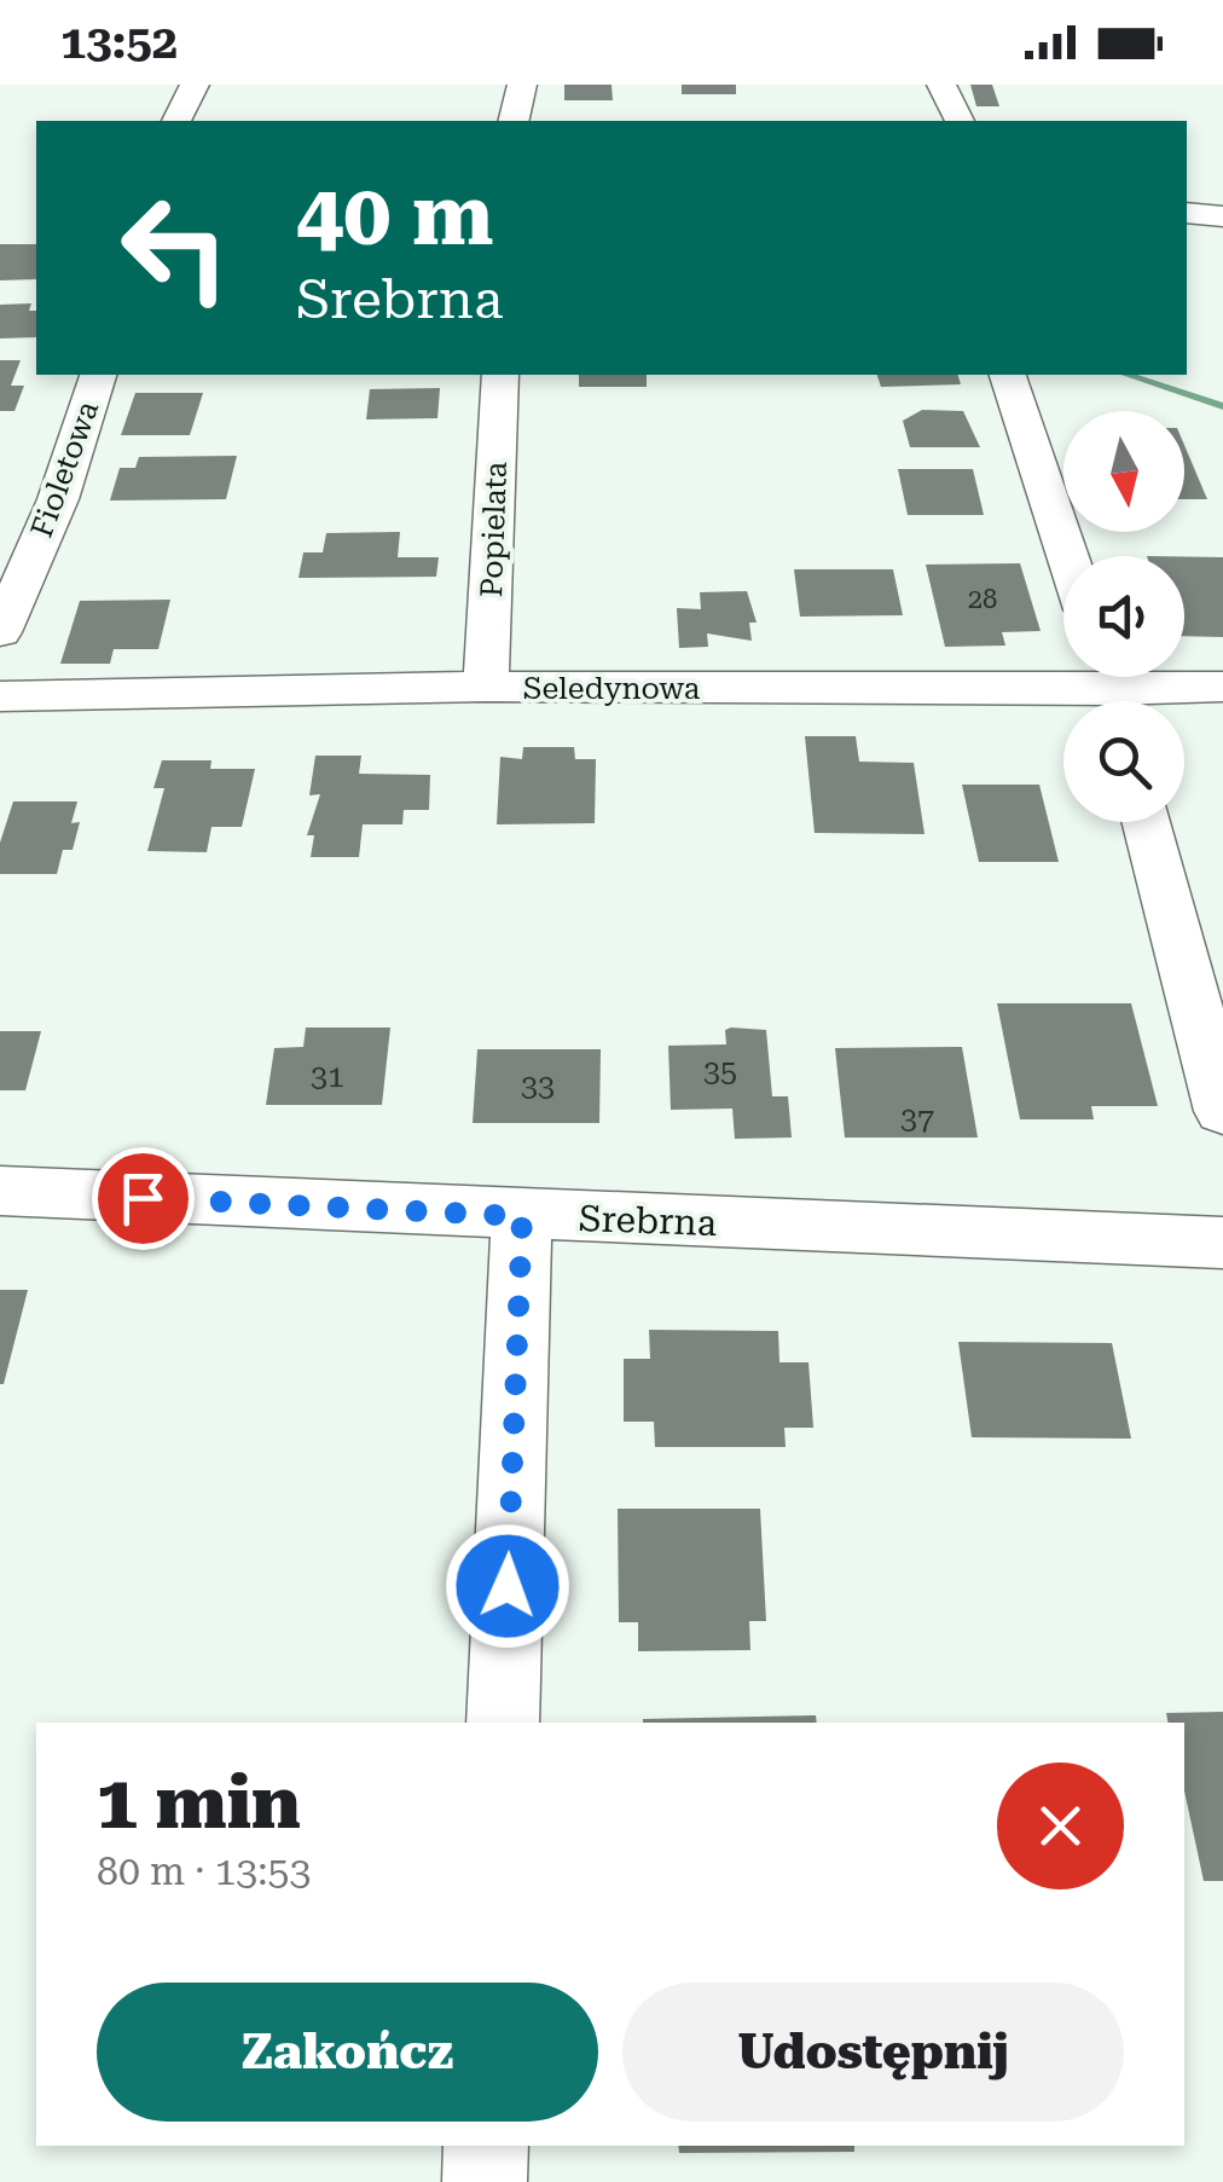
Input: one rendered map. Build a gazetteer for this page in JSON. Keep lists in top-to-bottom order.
{
  "streets": {
    "street": [
      "Fioletowa",
      "Popielata",
      "Seledynowa",
      "Srebrna"
    ]
  },
  "crossings": [
    ["Popielata", "Seledynowa"]
  ],
  "house_numbers": [
    "28",
    "35",
    "31",
    "33",
    "37"
  ],
  "north": "bottom",
  "page": {
    "status": "13:52",
    "turn": ["40 m", "Srebrna"],
    "heading": ["1 min", "80 m · 13:53"],
    "buttons": ["Zakończ", "Udostępnij"]
  }
}
